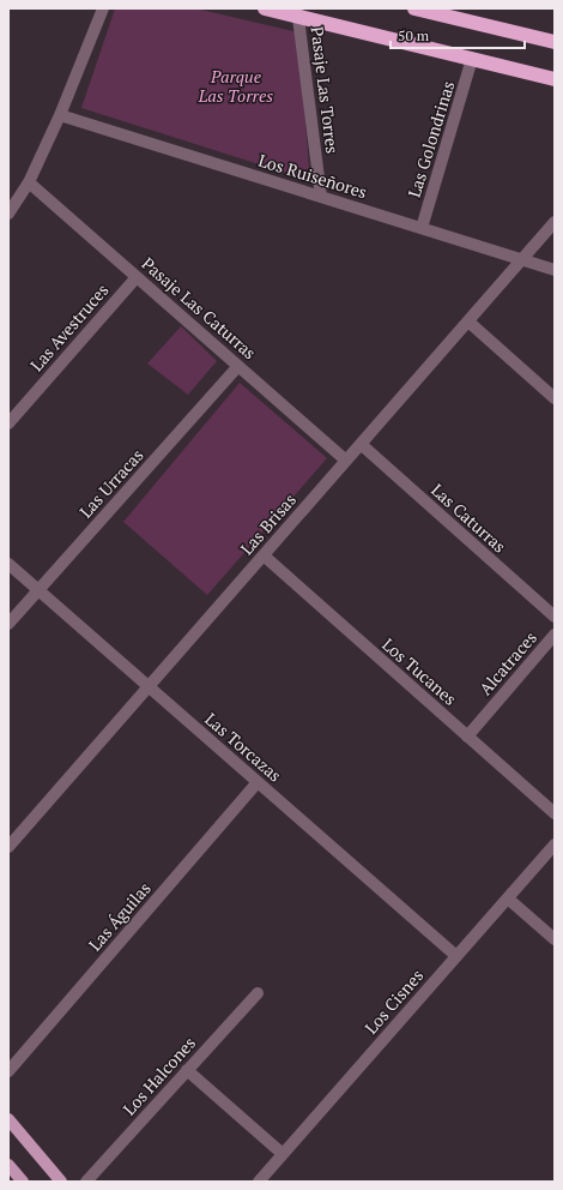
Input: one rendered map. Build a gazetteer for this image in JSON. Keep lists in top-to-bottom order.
{
  "streets": {
    "street": [
      "Pasaje Las Torres",
      "Las Golondrinas",
      "Los Ruiseñores",
      "Pasaje Las Caturras",
      "Las Avestruces",
      "Las Urracas",
      "Las Caturras",
      "Las Brisas",
      "Alcatraces",
      "Los Tucanes",
      "Las Torcazas",
      "Las Águilas",
      "Los Cisnes",
      "Los Halcones"
    ]
  },
  "crossings": [
    ["Pasaje Las Torres", "Los Ruiseñores"],
    ["Las Golondrinas", "Los Ruiseñores"],
    ["Los Ruiseñores", "Las Brisas"],
    ["Pasaje Las Caturras", "Las Avestruces"],
    ["Pasaje Las Caturras", "Las Urracas"],
    ["Pasaje Las Caturras", "Las Brisas"],
    ["Las Urracas", "Las Torcazas"],
    ["Las Caturras", "Las Brisas"],
    ["Las Brisas", "Los Tucanes"],
    ["Las Brisas", "Las Torcazas"],
    ["Alcatraces", "Los Tucanes"],
    ["Las Torcazas", "Las Águilas"],
    ["Las Torcazas", "Los Cisnes"]
  ],
  "parks": ["Parque Las Torres"],
  "scale_bar": "50 m"
}
